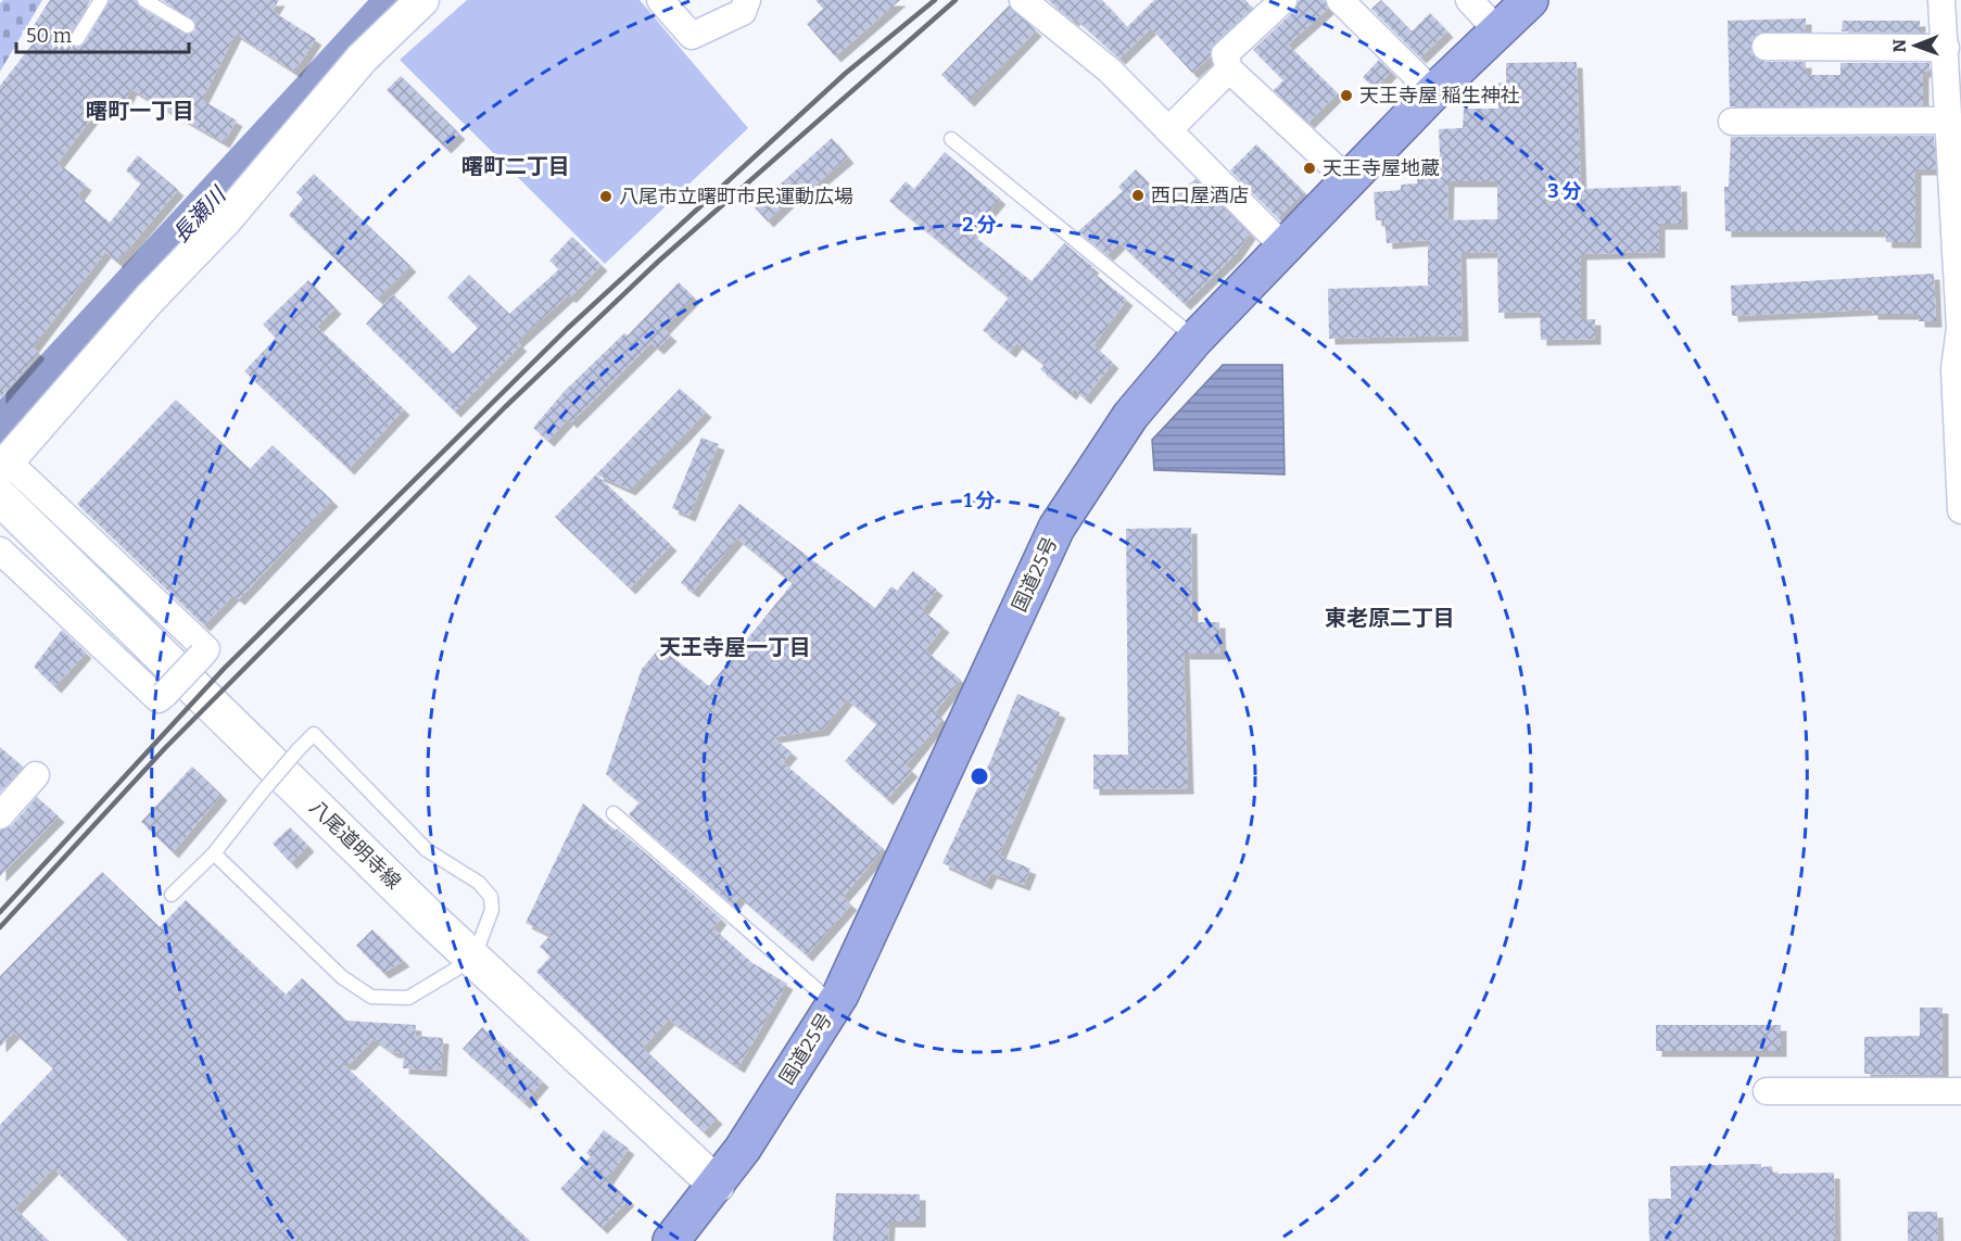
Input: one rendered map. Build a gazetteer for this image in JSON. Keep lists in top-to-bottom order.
{
  "streets": {
    "highway": ["国道25号"],
    "main road": ["八尾道明寺線"]
  },
  "crossings": [
    ["国道25号", "八尾道明寺線"]
  ],
  "districts": [
    "曙町一丁目",
    "曙町二丁目",
    "東老原二丁目",
    "天王寺屋一丁目"
  ],
  "water": ["長瀬川"],
  "places": [
    "天王寺屋 稲生神社",
    "天王寺屋地蔵",
    "西口屋酒店",
    "八尾市立曙町市民運動広場"
  ],
  "scale_bar": "50 m",
  "north": "left",
  "rings": ["3 分", "2 分", "1 分"]
}
